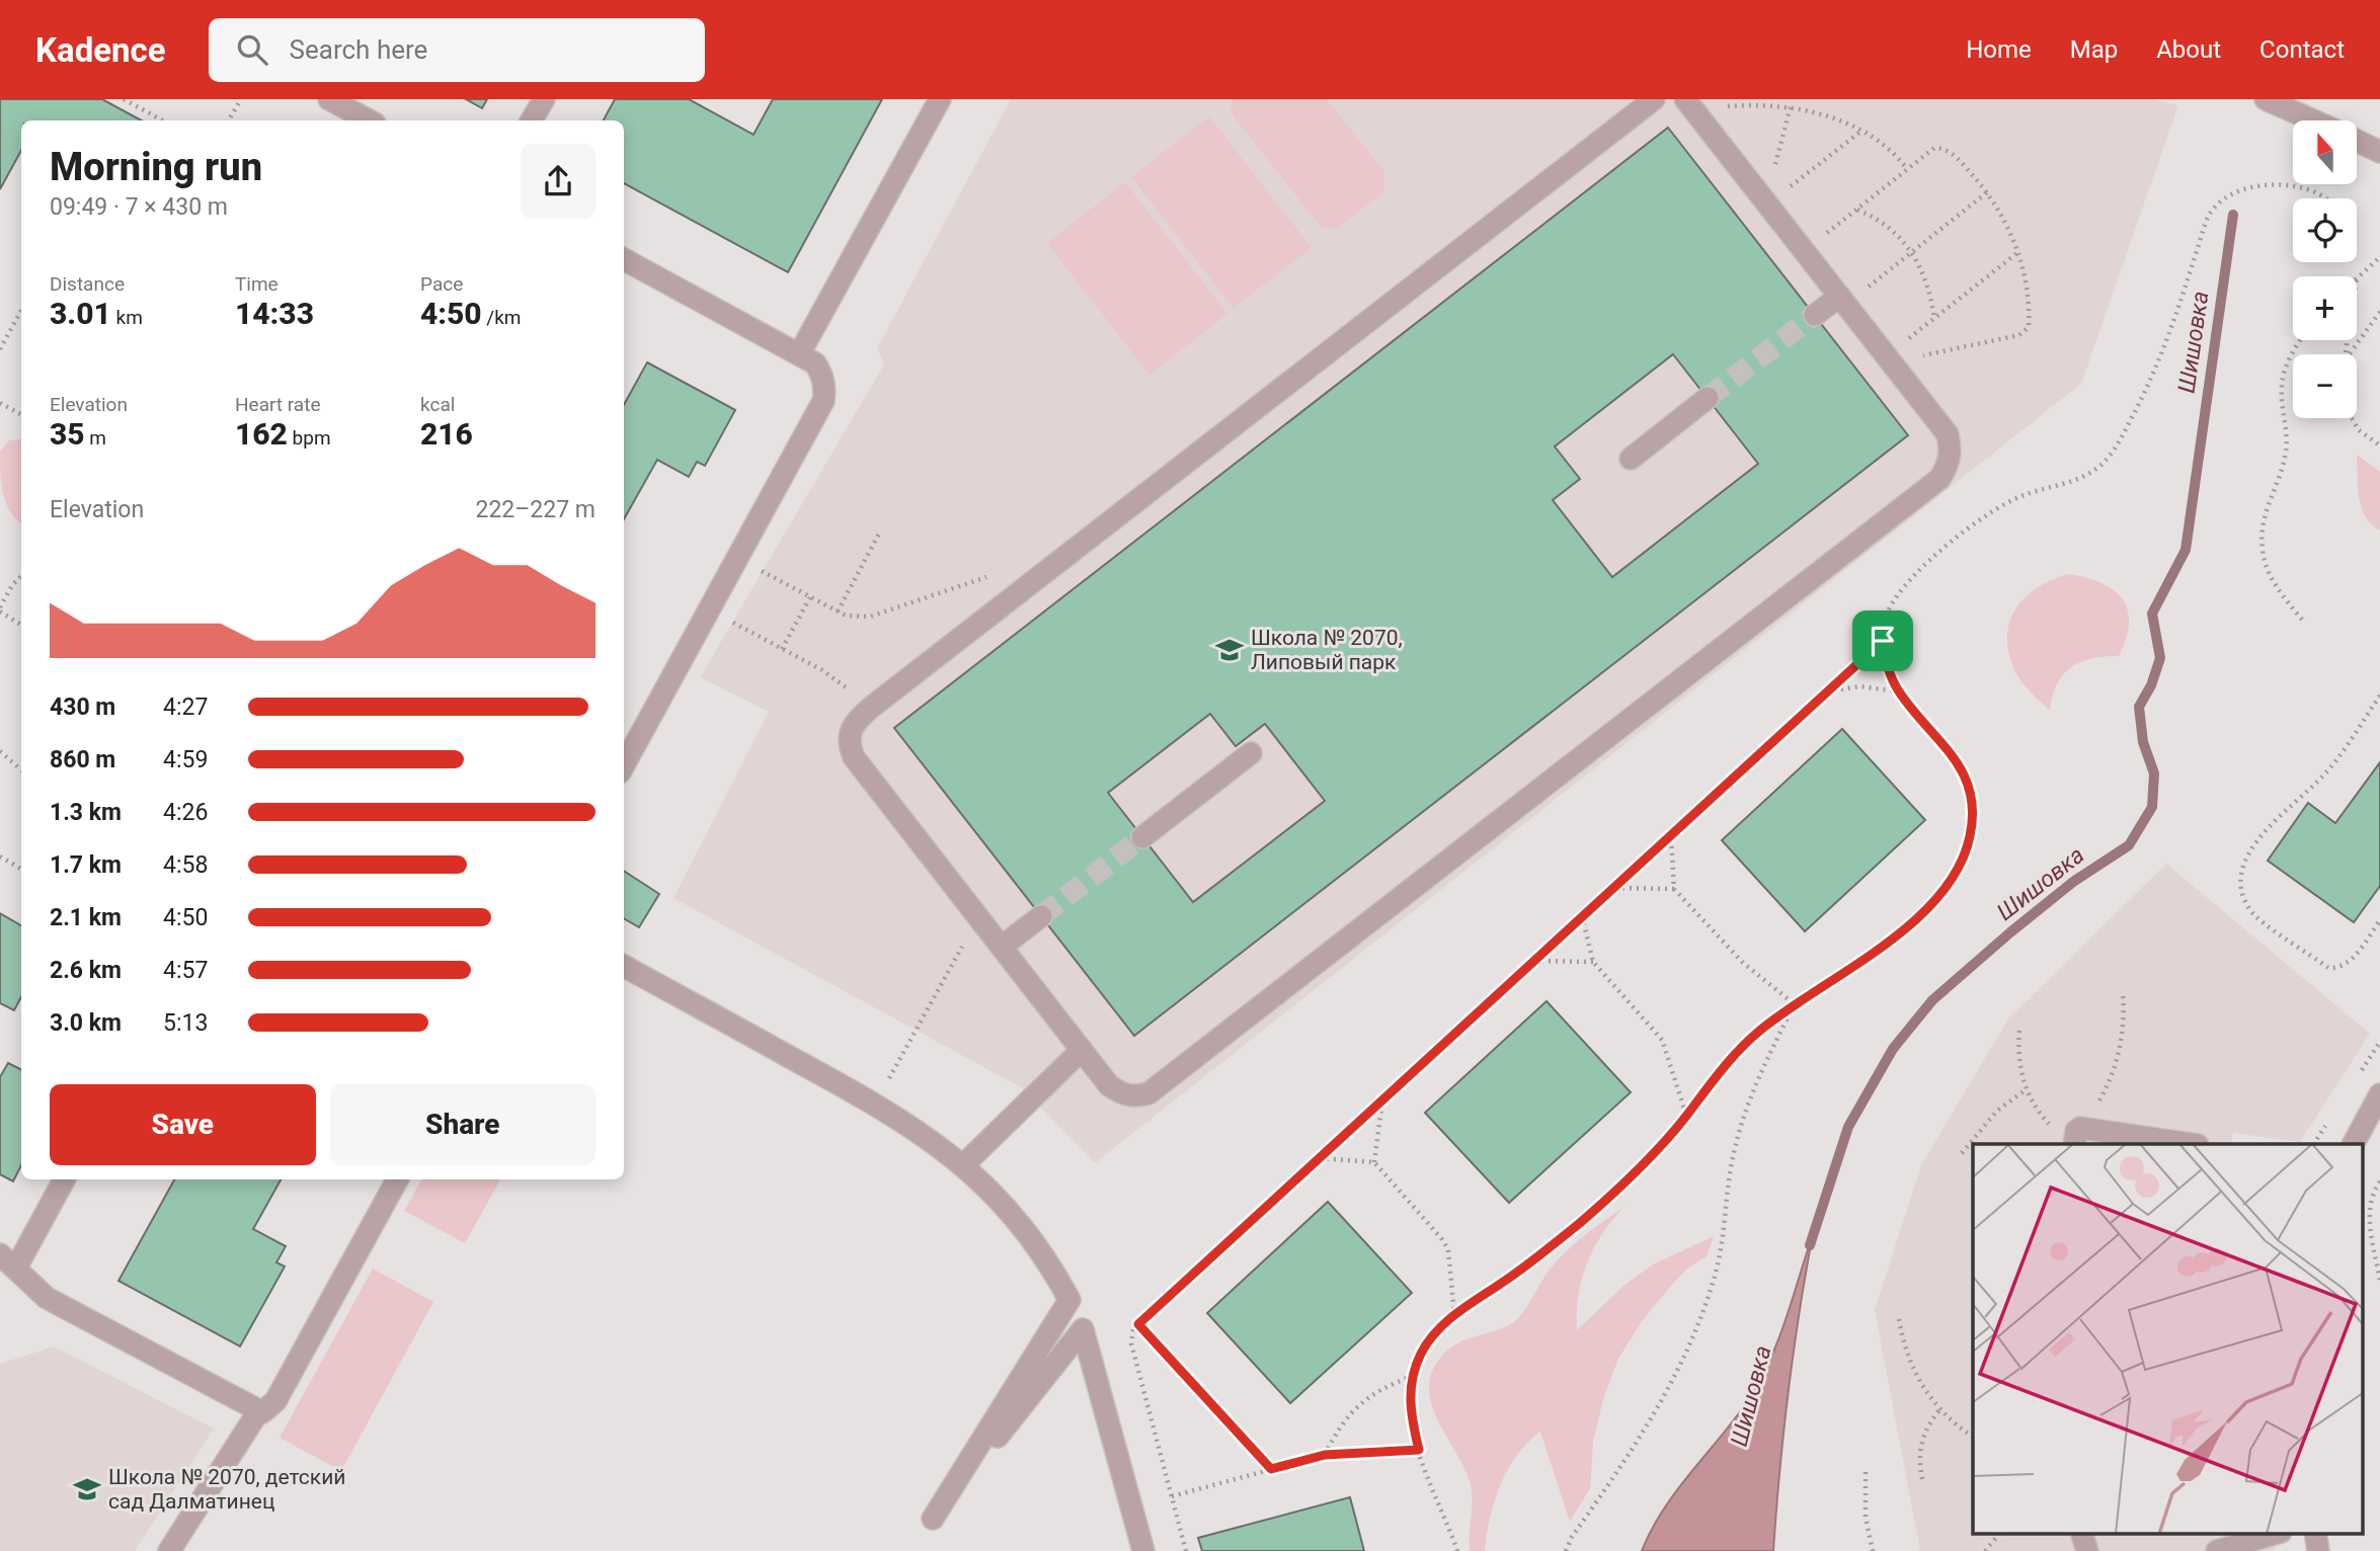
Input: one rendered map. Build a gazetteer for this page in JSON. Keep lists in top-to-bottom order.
{
  "water": ["Шишовка"],
  "places": {
    "school or university": ["Школа № 2070, Липовый парк", "Школа № 2070, детский сад Далматинец"]
  },
  "north": "top",
  "page": {
    "header": "Kadence",
    "search": "Search here",
    "nav": [
      "Home",
      "Map",
      "About",
      "Contact"
    ],
    "map_buttons": ["+", "−"],
    "heading": ["Morning run", "09:49 · 7 × 430 m"],
    "stats": [
      ["Distance", "3.01 km"],
      ["Time", "14:33"],
      ["Pace", "4:50 /km"],
      ["Elevation", "35 m"],
      ["Heart rate", "162 bpm"],
      ["kcal", "216"]
    ],
    "chart": ["Elevation", "222–227 m"],
    "list": [
      {
        "name": "430 m",
        "note": "4:27"
      },
      {
        "name": "860 m",
        "note": "4:59"
      },
      {
        "name": "1.3 km",
        "note": "4:26"
      },
      {
        "name": "1.7 km",
        "note": "4:58"
      },
      {
        "name": "2.1 km",
        "note": "4:50"
      },
      {
        "name": "2.6 km",
        "note": "4:57"
      },
      {
        "name": "3.0 km",
        "note": "5:13"
      }
    ],
    "buttons": ["Save", "Share"]
  }
}
